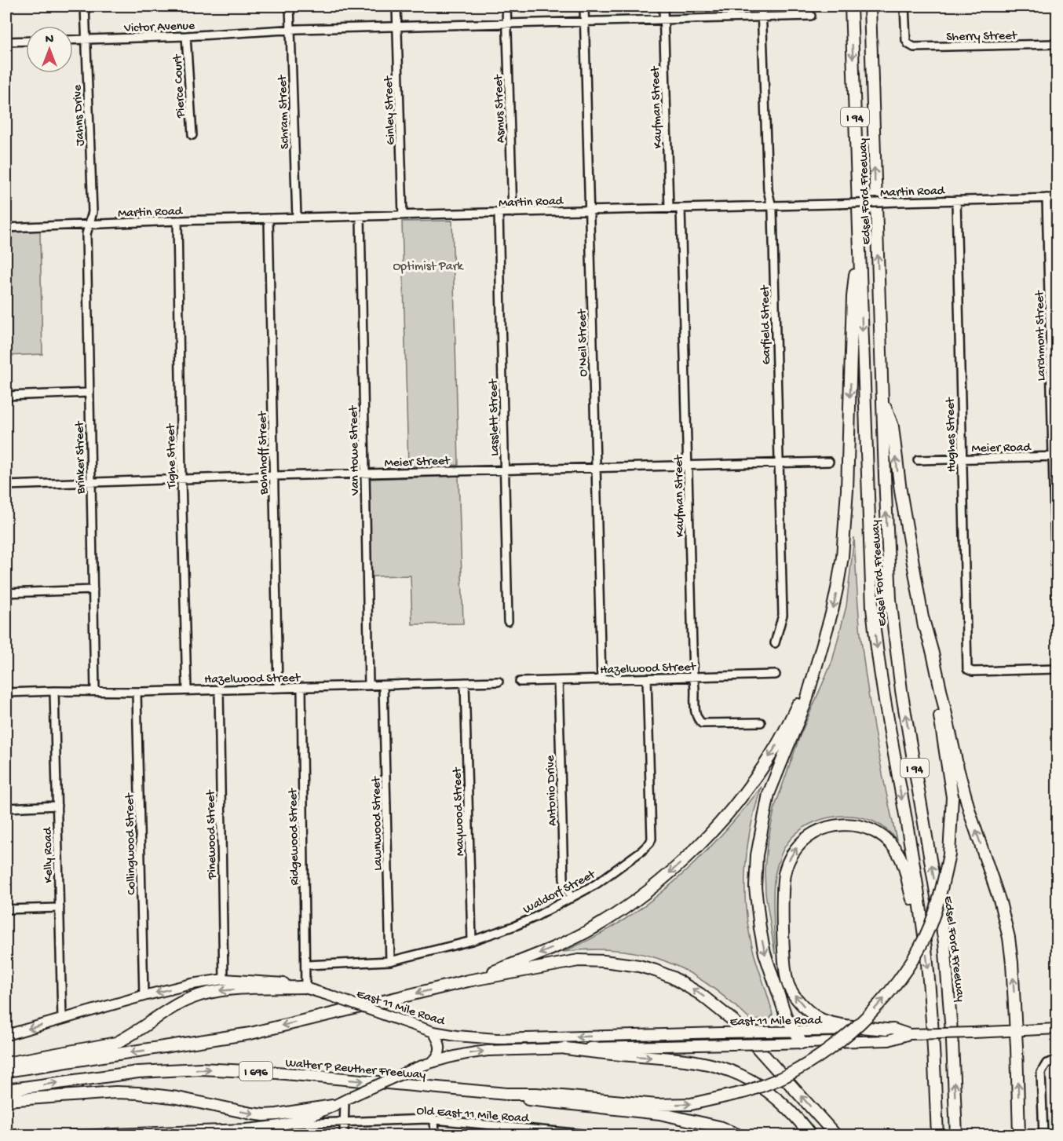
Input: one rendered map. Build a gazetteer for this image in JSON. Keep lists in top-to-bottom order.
{
  "streets": {
    "highway": [
      "I 94",
      "Edsel Ford Freeway",
      "Walter P Reuther Freeway",
      "I 696"
    ],
    "main road": ["East 11 Mile Road"],
    "street": [
      "Victor Avenue",
      "Sherry Street",
      "Pierce Court",
      "Kaufman Street",
      "Asmus Street",
      "Ginley Street",
      "Schram Street",
      "Jahns Drive",
      "Martin Road",
      "Garfield Street",
      "Larchmont Street",
      "O'Neil Street",
      "Lasslett Street",
      "Hughes Street",
      "Meier Road",
      "Van Howe Street",
      "Bohnhoff Street",
      "Tighe Street",
      "Brinker Street",
      "Meier Street",
      "Hazelwood Street",
      "Antonio Drive",
      "Maywood Street",
      "Lawnwood Street",
      "Pinewood Street",
      "Ridgewood Street",
      "Collingwood Street",
      "Kelly Road",
      "Waldorf Street",
      "Old East 11 Mile Road"
    ]
  },
  "crossings": [
    ["Victor Avenue", "Pierce Court"],
    ["Victor Avenue", "Kaufman Street"],
    ["Victor Avenue", "Asmus Street"],
    ["Victor Avenue", "Ginley Street"],
    ["Victor Avenue", "Schram Street"],
    ["Victor Avenue", "Jahns Drive"],
    ["Victor Avenue", "Garfield Street"],
    ["Victor Avenue", "O'Neil Street"],
    ["Kaufman Street", "Martin Road"],
    ["Kaufman Street", "Meier Street"],
    ["Kaufman Street", "Hazelwood Street"],
    ["Asmus Street", "Martin Road"],
    ["Ginley Street", "Martin Road"],
    ["Schram Street", "Martin Road"],
    ["Jahns Drive", "Martin Road"],
    ["Jahns Drive", "Brinker Street"],
    ["Martin Road", "Garfield Street"],
    ["Martin Road", "Larchmont Street"],
    ["Martin Road", "O'Neil Street"],
    ["Martin Road", "Lasslett Street"],
    ["Martin Road", "Hughes Street"],
    ["Martin Road", "Van Howe Street"],
    ["Martin Road", "Bohnhoff Street"],
    ["Martin Road", "Tighe Street"],
    ["Martin Road", "Brinker Street"],
    ["Garfield Street", "Meier Street"],
    ["Larchmont Street", "Meier Road"],
    ["O'Neil Street", "Meier Street"],
    ["O'Neil Street", "Hazelwood Street"],
    ["Lasslett Street", "Meier Street"],
    ["Hughes Street", "Meier Road"],
    ["Van Howe Street", "Meier Street"],
    ["Van Howe Street", "Hazelwood Street"],
    ["Bohnhoff Street", "Meier Street"],
    ["Bohnhoff Street", "Hazelwood Street"],
    ["Tighe Street", "Meier Street"],
    ["Tighe Street", "Hazelwood Street"],
    ["Brinker Street", "Meier Street"],
    ["Brinker Street", "Hazelwood Street"],
    ["Hazelwood Street", "Antonio Drive"],
    ["Hazelwood Street", "Maywood Street"],
    ["Hazelwood Street", "Lawnwood Street"],
    ["Hazelwood Street", "Pinewood Street"],
    ["Hazelwood Street", "Ridgewood Street"],
    ["Hazelwood Street", "Collingwood Street"],
    ["Hazelwood Street", "Kelly Road"],
    ["Hazelwood Street", "Waldorf Street"],
    ["Antonio Drive", "Waldorf Street"],
    ["Maywood Street", "Waldorf Street"],
    ["Lawnwood Street", "Waldorf Street"],
    ["Pinewood Street", "East 11 Mile Road"],
    ["Ridgewood Street", "Waldorf Street"],
    ["Ridgewood Street", "East 11 Mile Road"],
    ["Collingwood Street", "East 11 Mile Road"],
    ["Kelly Road", "East 11 Mile Road"],
    ["East 11 Mile Road", "Old East 11 Mile Road"]
  ],
  "parks": ["Optimist Park"],
  "north": "top"
}
